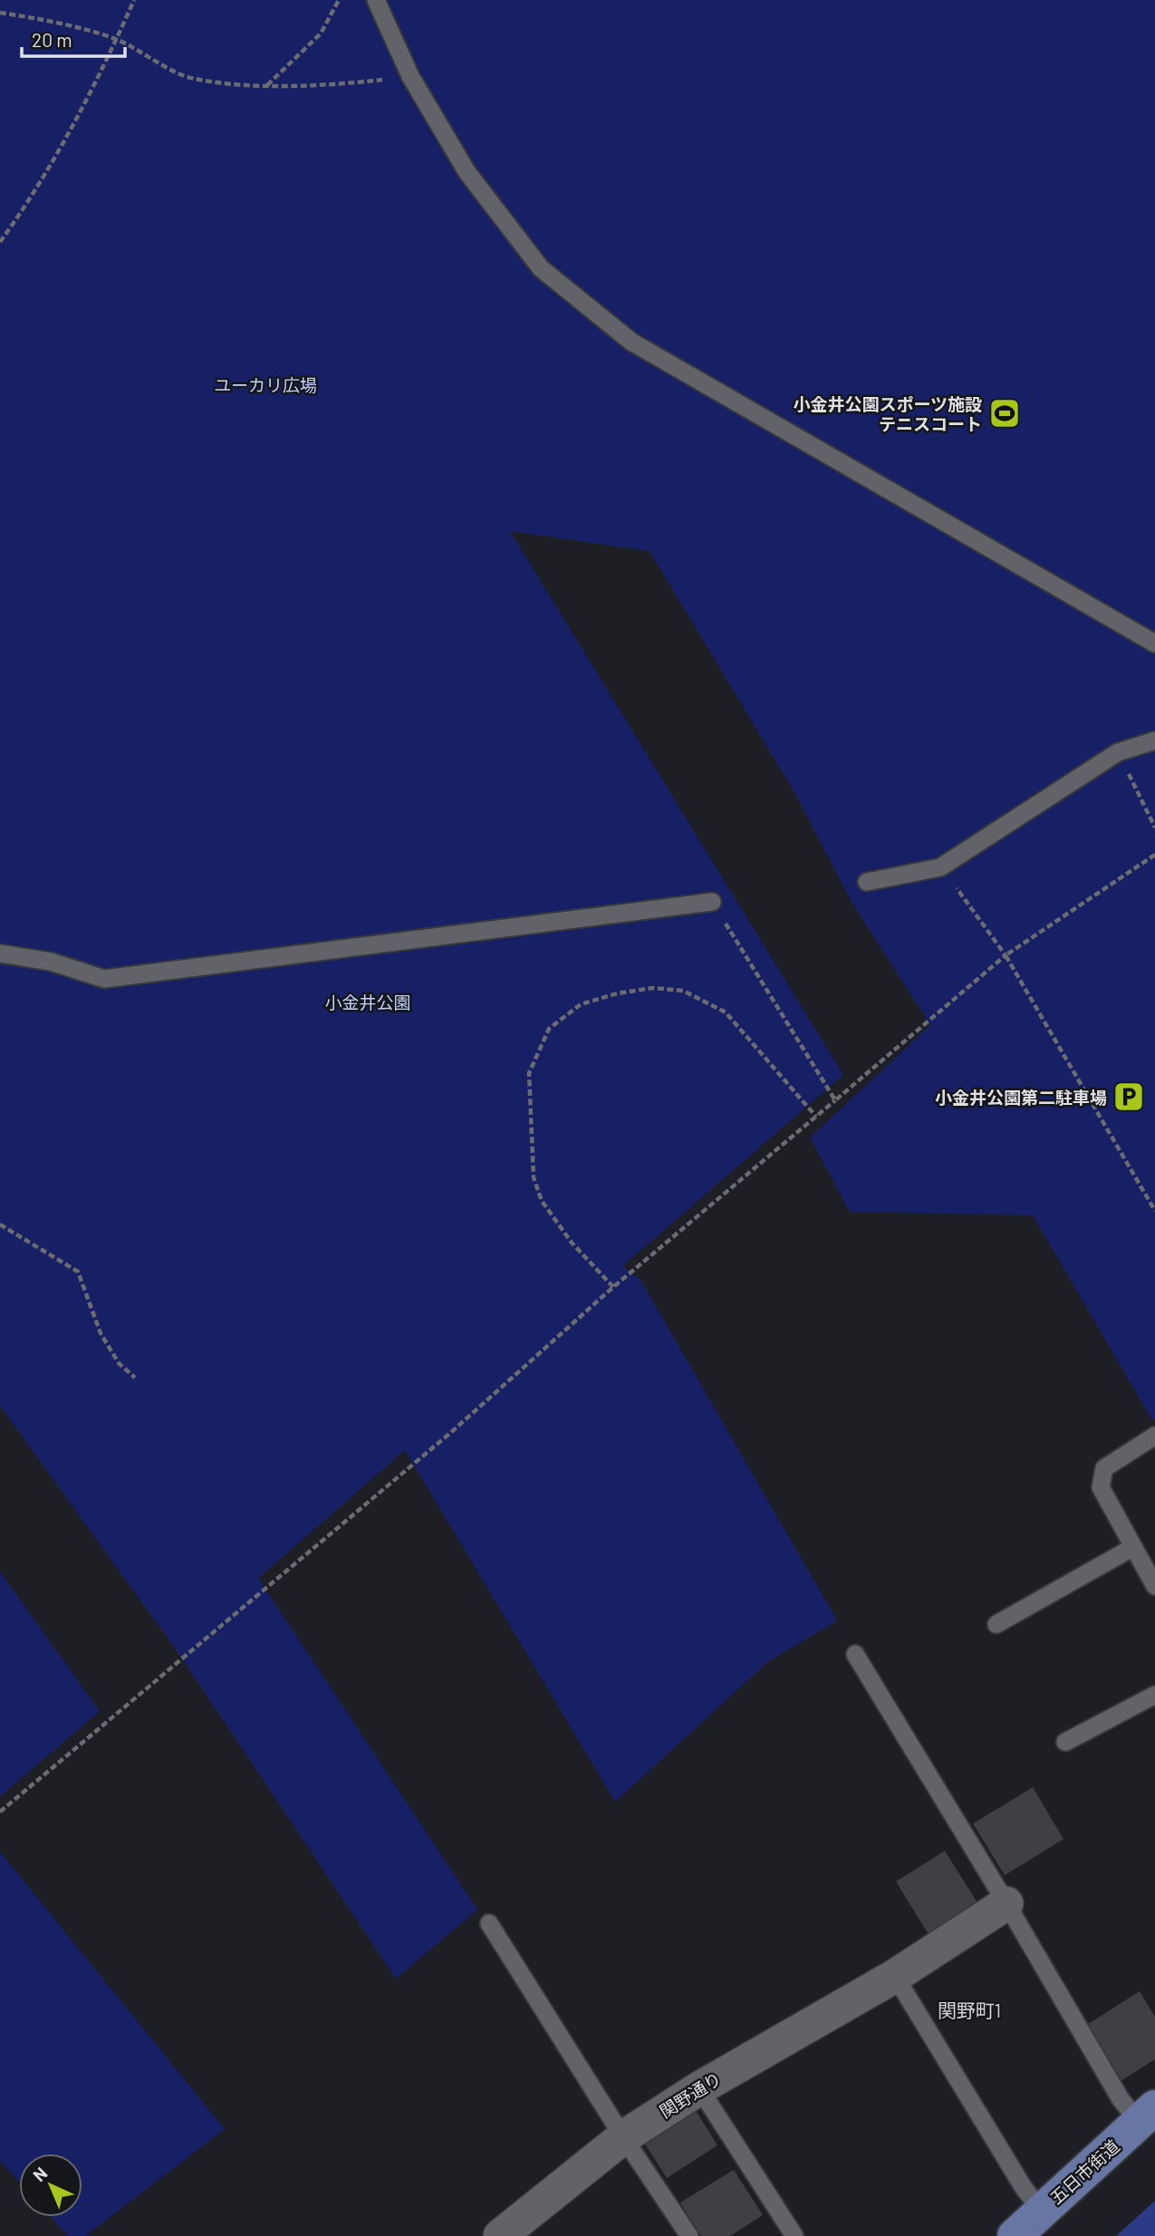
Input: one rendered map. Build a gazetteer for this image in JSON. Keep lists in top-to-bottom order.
{
  "streets": {
    "main road": ["五日市街道"],
    "street": ["関野通り"]
  },
  "districts": ["関野町1"],
  "parks": ["ユーカリ広場", "小金井公園"],
  "places": {
    "sports": ["小金井公園スポーツ施設 テニスコート"],
    "parking": ["小金井公園第二駐車場"]
  },
  "scale_bar": "20 m",
  "north": "top left"
}
